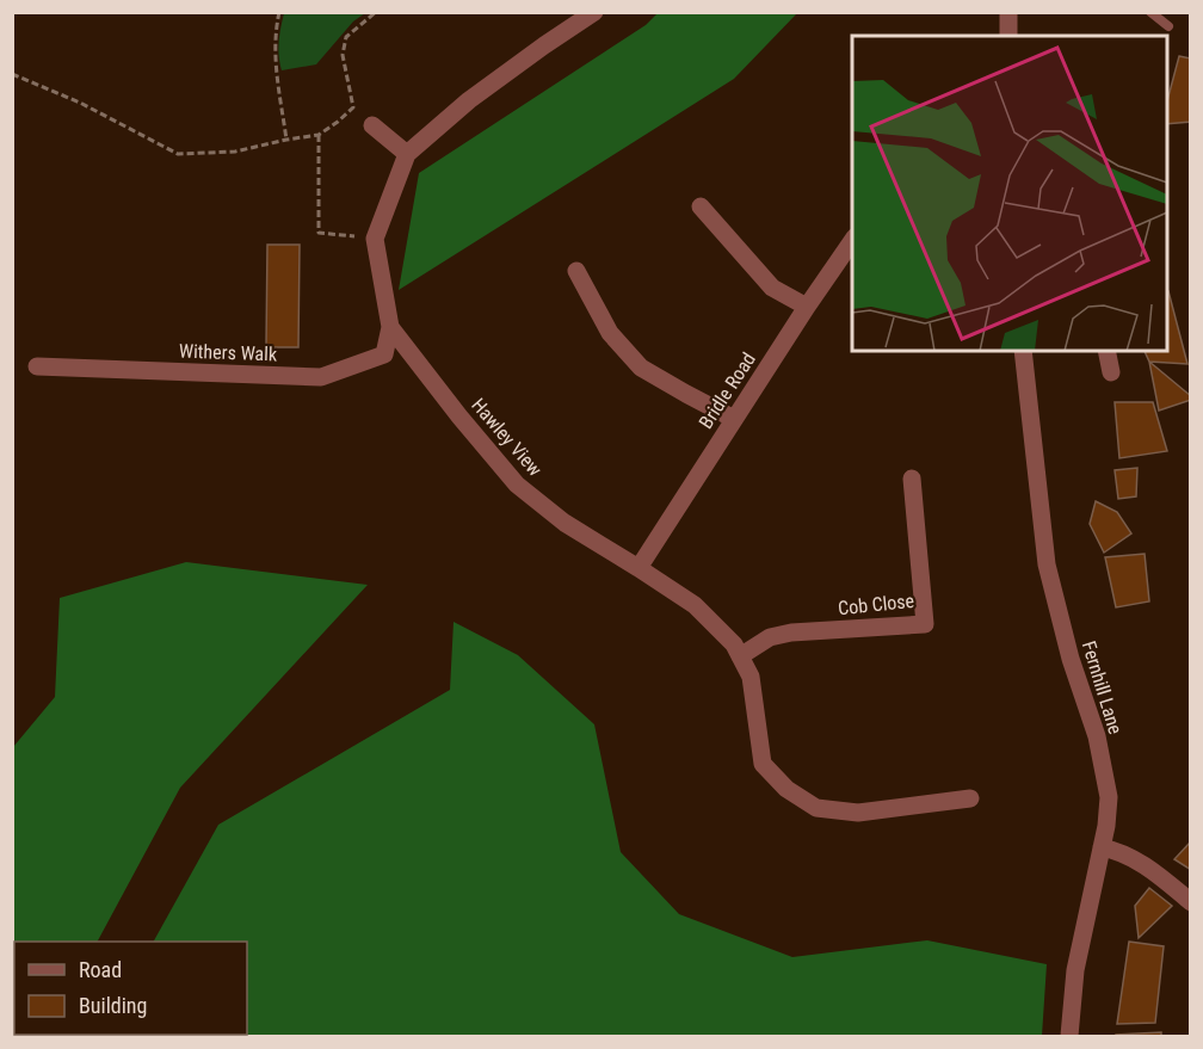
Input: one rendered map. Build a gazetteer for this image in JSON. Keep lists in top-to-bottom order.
{
  "streets": {
    "street": [
      "Withers Walk",
      "Bridle Road",
      "Hawley View",
      "Cob Close",
      "Fernhill Lane"
    ]
  },
  "crossings": [
    ["Withers Walk", "Hawley View"],
    ["Bridle Road", "Hawley View"],
    ["Hawley View", "Cob Close"]
  ],
  "legend": ["Road", "Building"]
}
